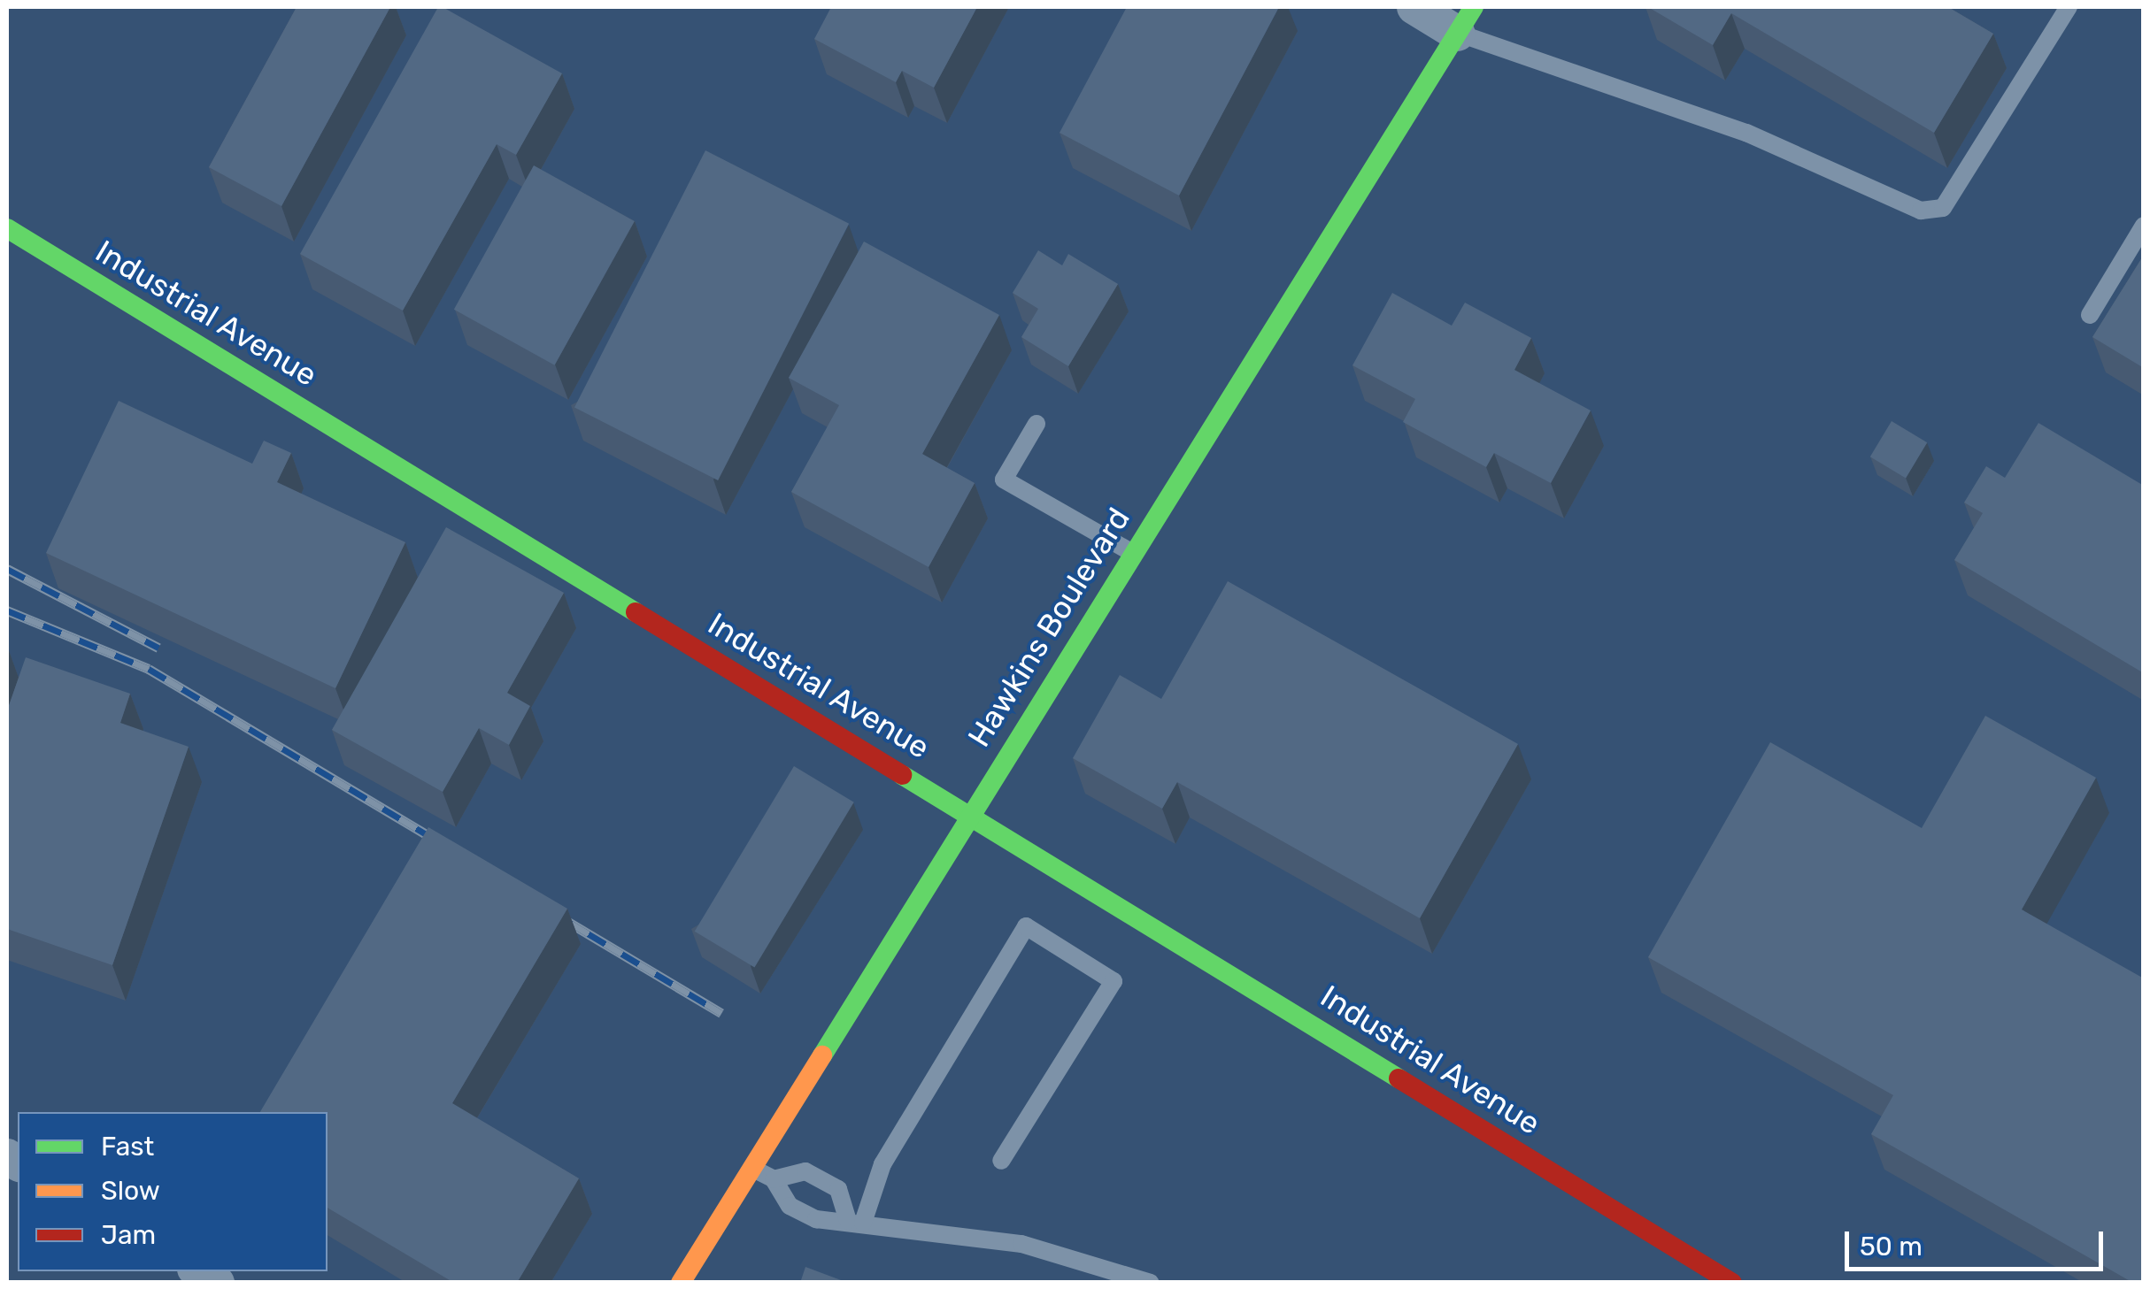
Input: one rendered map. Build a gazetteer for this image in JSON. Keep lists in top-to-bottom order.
{
  "streets": {
    "street": ["Industrial Avenue", "Hawkins Boulevard"]
  },
  "crossings": [
    ["Industrial Avenue", "Hawkins Boulevard"]
  ],
  "legend": ["Fast", "Slow", "Jam"],
  "scale_bar": "50 m"
}
